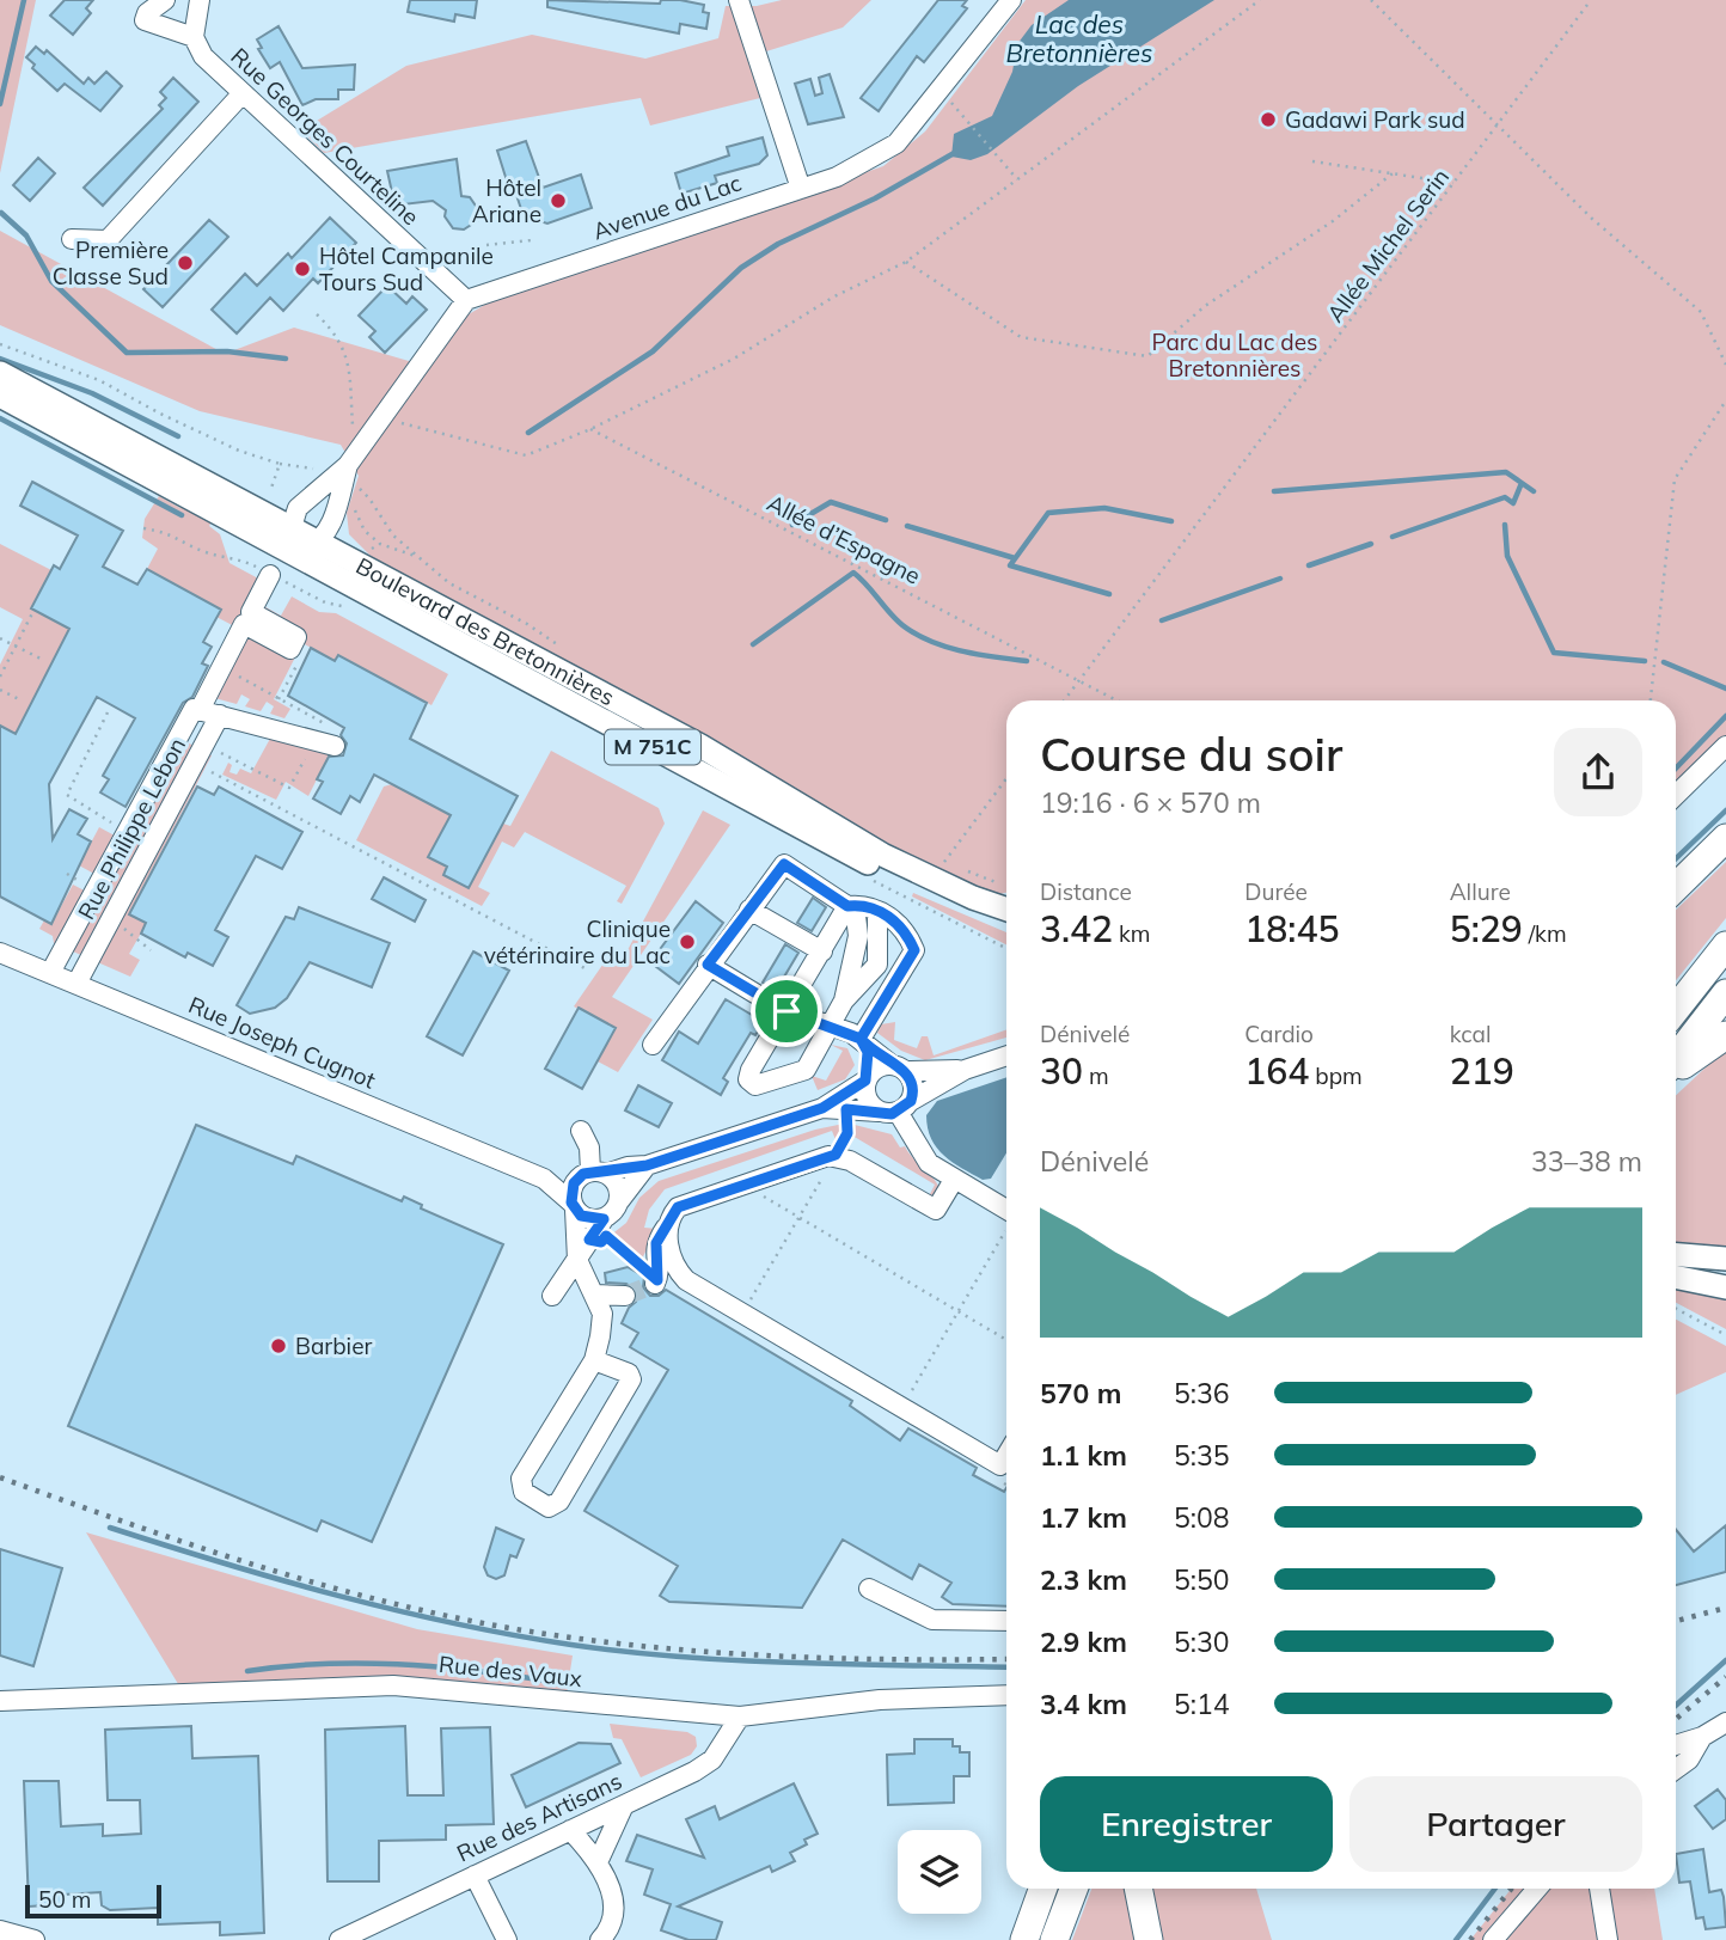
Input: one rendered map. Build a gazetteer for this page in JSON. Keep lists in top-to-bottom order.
{
  "streets": {
    "main road": ["Boulevard des Bretonnières", "M 751C"],
    "street": [
      "Rue Georges Courteline",
      "Avenue du Lac",
      "Rue Philippe Lebon",
      "Rue Joseph Cugnot",
      "Rue des Vaux",
      "Rue des Artisans"
    ],
    "path": ["Allée Michel Serin", "Allée d’Espagne"]
  },
  "crossings": [
    ["Rue Georges Courteline", "Avenue du Lac"],
    ["Allée Michel Serin", "Allée d’Espagne"],
    ["Rue Philippe Lebon", "Rue Joseph Cugnot"],
    ["Rue des Vaux", "Rue des Artisans"]
  ],
  "water": ["Lac des Bretonnières"],
  "parks": ["Parc du Lac des Bretonnières"],
  "places": [
    "Gadawi Park sud",
    "Hôtel Ariane",
    "Première Classe Sud",
    "Hôtel Campanile Tours Sud",
    "Clinique vétérinaire du Lac",
    "Barbier"
  ],
  "scale_bar": "50 m",
  "page": {
    "heading": ["Course du soir", "19:16 · 6 × 570 m"],
    "stats": [
      ["Distance", "3.42 km"],
      ["Durée", "18:45"],
      ["Allure", "5:29 /km"],
      ["Dénivelé", "30 m"],
      ["Cardio", "164 bpm"],
      ["kcal", "219"]
    ],
    "chart": ["Dénivelé", "33–38 m"],
    "list": [
      {
        "name": "570 m",
        "note": "5:36"
      },
      {
        "name": "1.1 km",
        "note": "5:35"
      },
      {
        "name": "1.7 km",
        "note": "5:08"
      },
      {
        "name": "2.3 km",
        "note": "5:50"
      },
      {
        "name": "2.9 km",
        "note": "5:30"
      },
      {
        "name": "3.4 km",
        "note": "5:14"
      }
    ],
    "buttons": ["Enregistrer", "Partager"],
    "scale": "50 m"
  }
}
